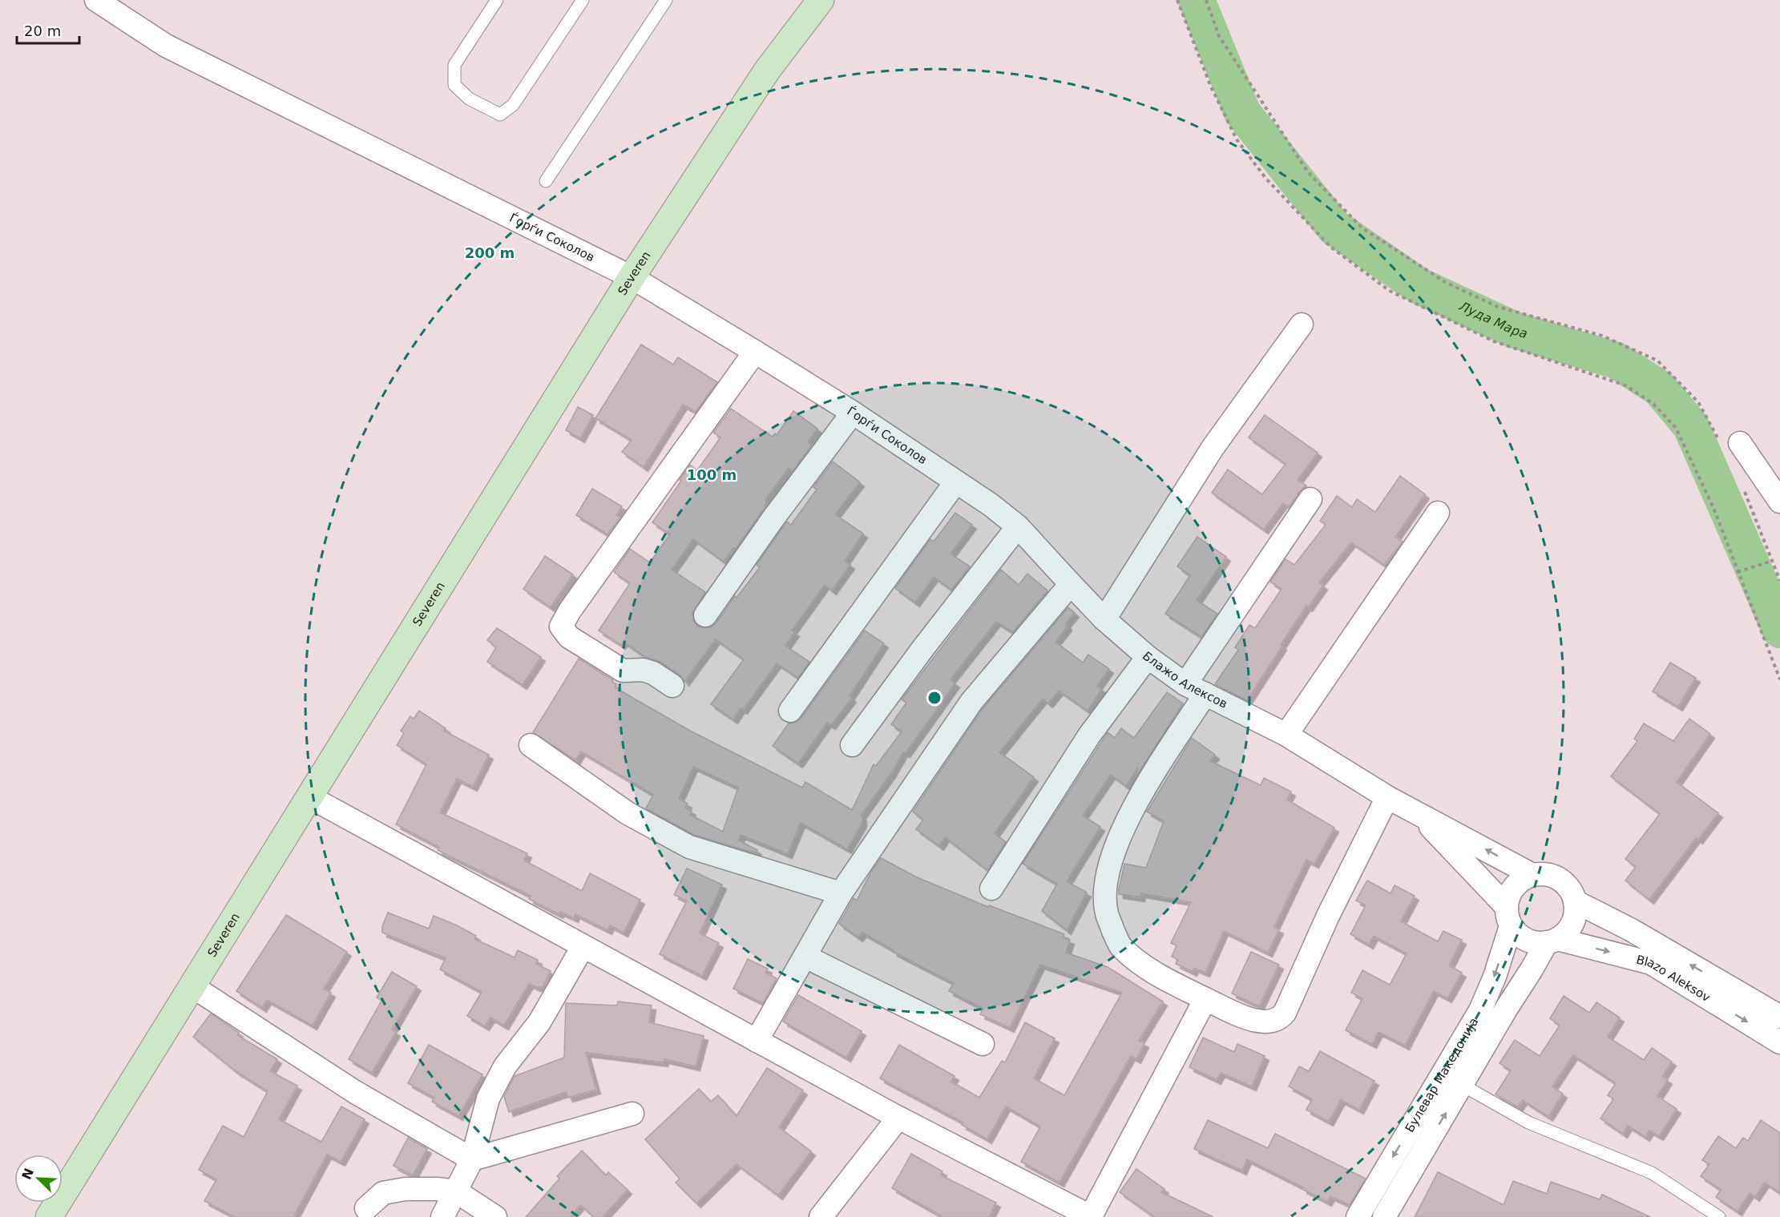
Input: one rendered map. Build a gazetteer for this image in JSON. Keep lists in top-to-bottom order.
{
  "streets": {
    "main road": ["Severen"],
    "street": [
      "Ѓорѓи Соколов",
      "Блажо Алексов",
      "Blazo Aleksov",
      "Булевар Македонија"
    ]
  },
  "crossings": [
    ["Ѓорѓи Соколов", "Severen"],
    ["Ѓорѓи Соколов", "Блажо Алексов"],
    ["Блажо Алексов", "Blazo Aleksov"],
    ["Блажо Алексов", "Булевар Македонија"],
    ["Blazo Aleksov", "Булевар Македонија"]
  ],
  "water": ["Луда Мара"],
  "scale_bar": "20 m",
  "north": "top left",
  "rings": ["200 m", "100 m"]
}
